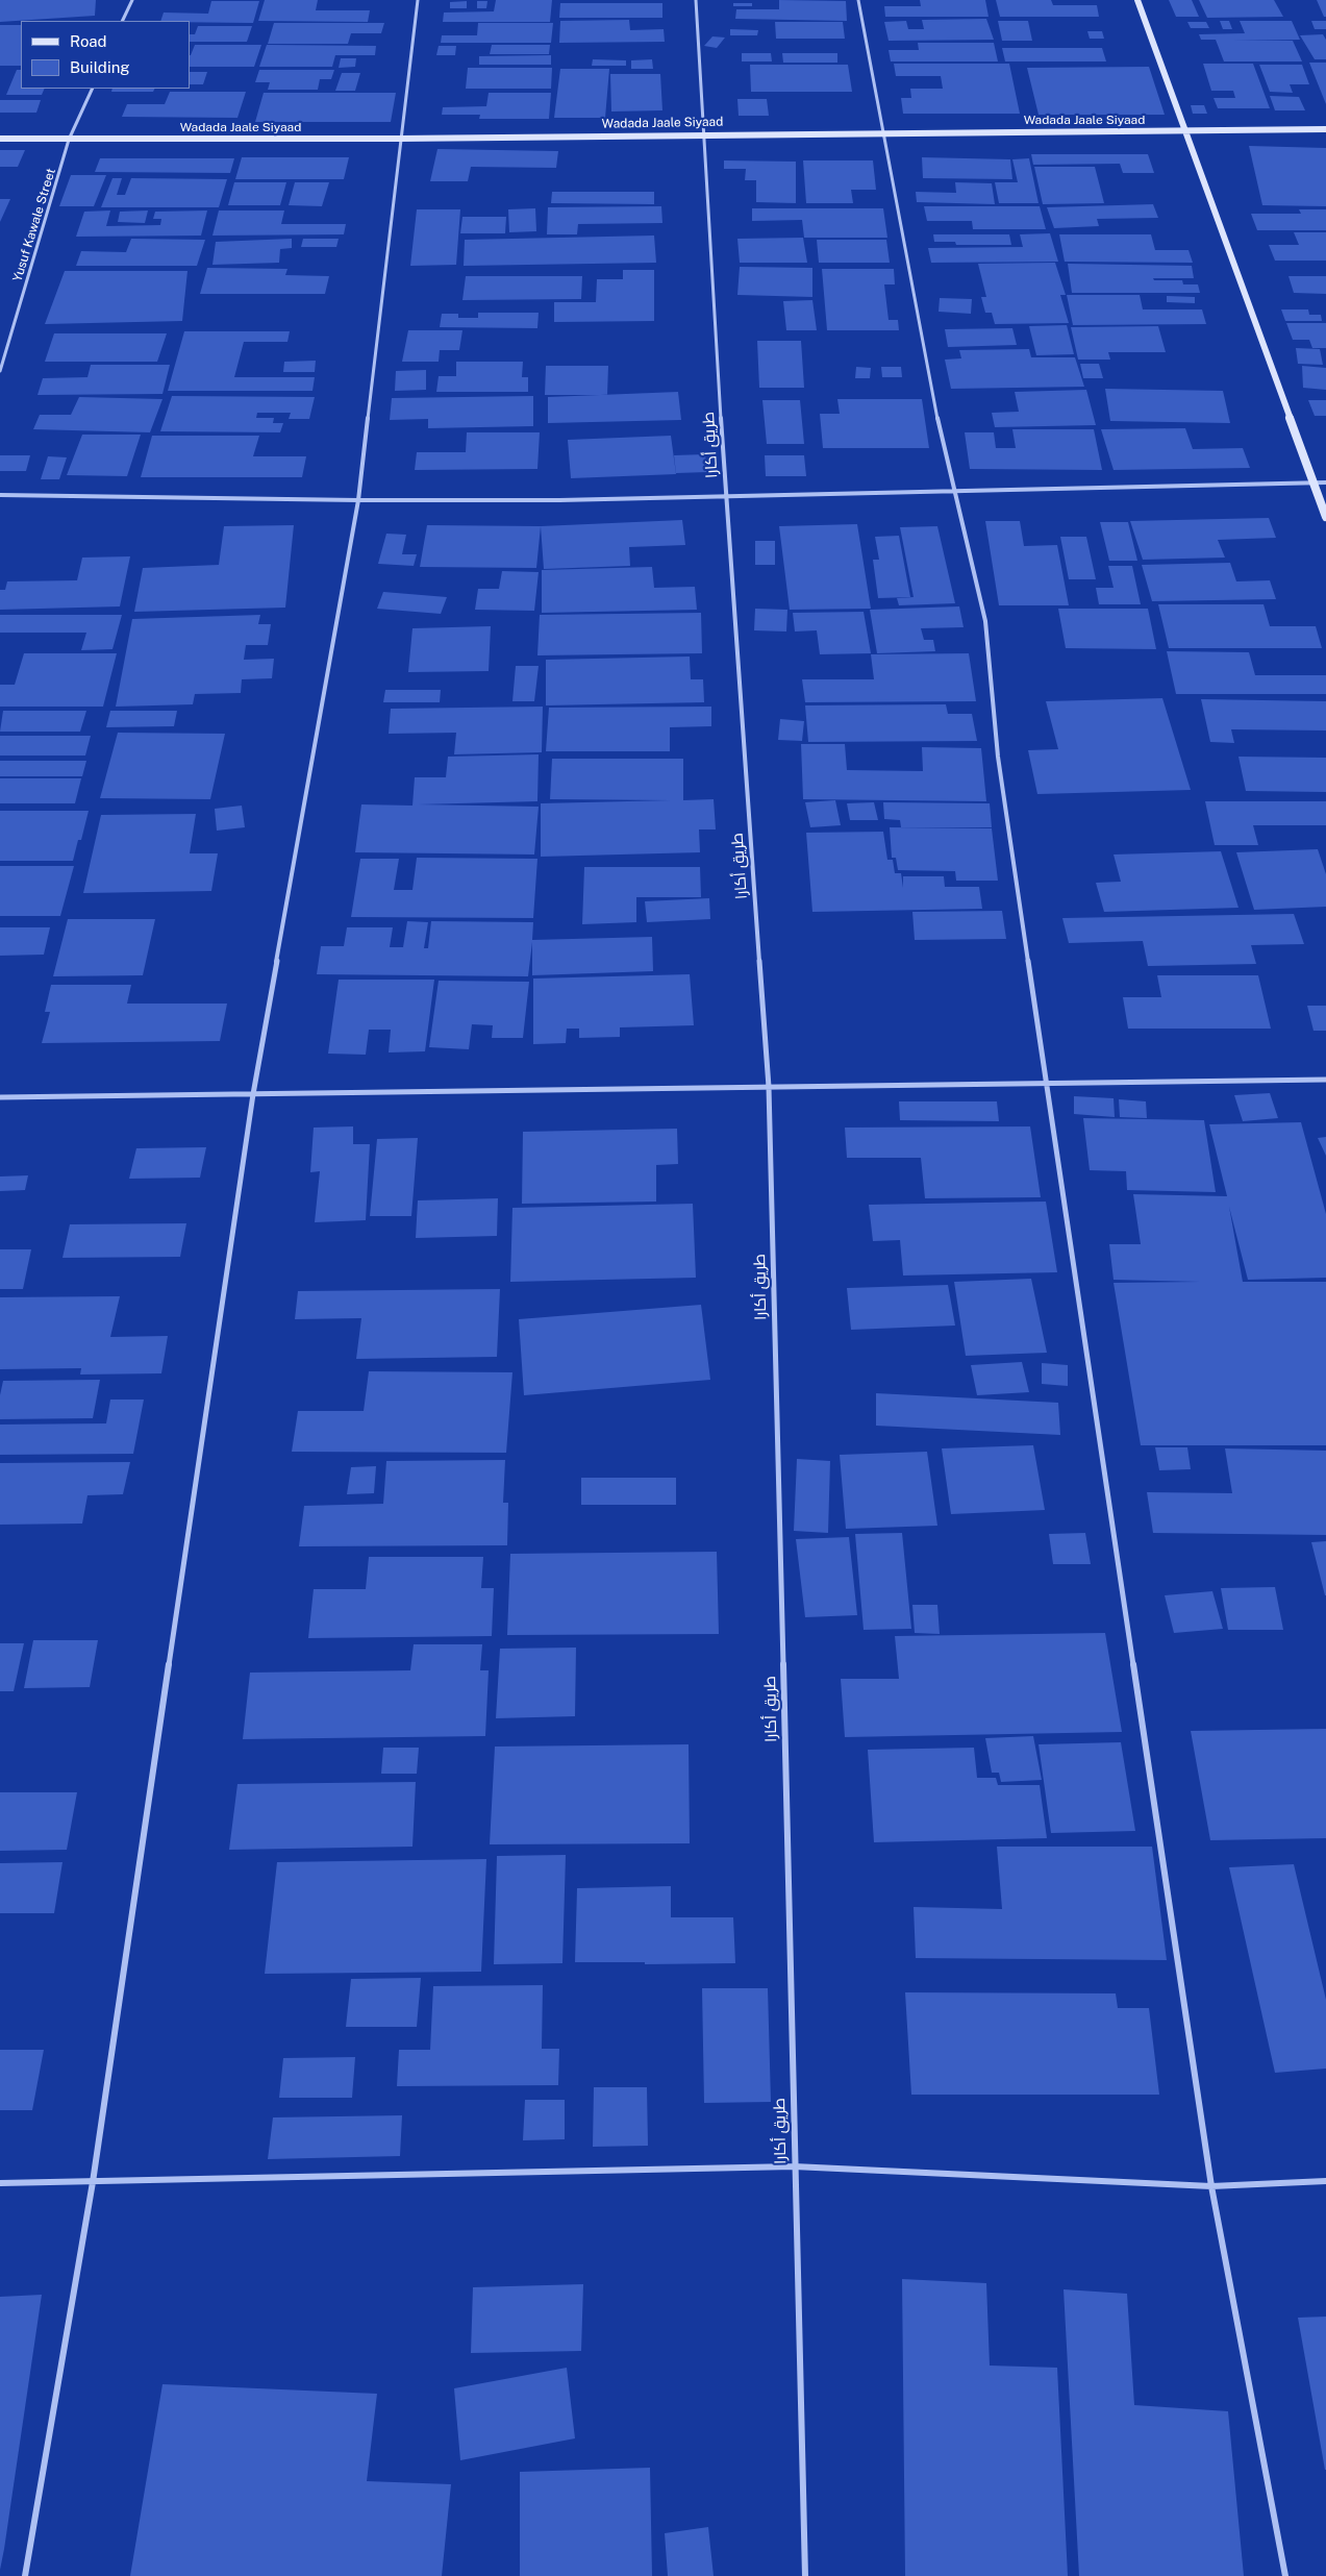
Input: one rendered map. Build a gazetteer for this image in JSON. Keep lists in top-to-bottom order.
{
  "streets": {
    "main road": ["Wadada Jaale Siyaad"],
    "street": ["Yusuf Kawale Street", "طريق أكارا"]
  },
  "crossings": [
    ["Wadada Jaale Siyaad", "Yusuf Kawale Street"],
    ["Wadada Jaale Siyaad", "طريق أكارا"]
  ],
  "legend": ["Road", "Building"]
}
